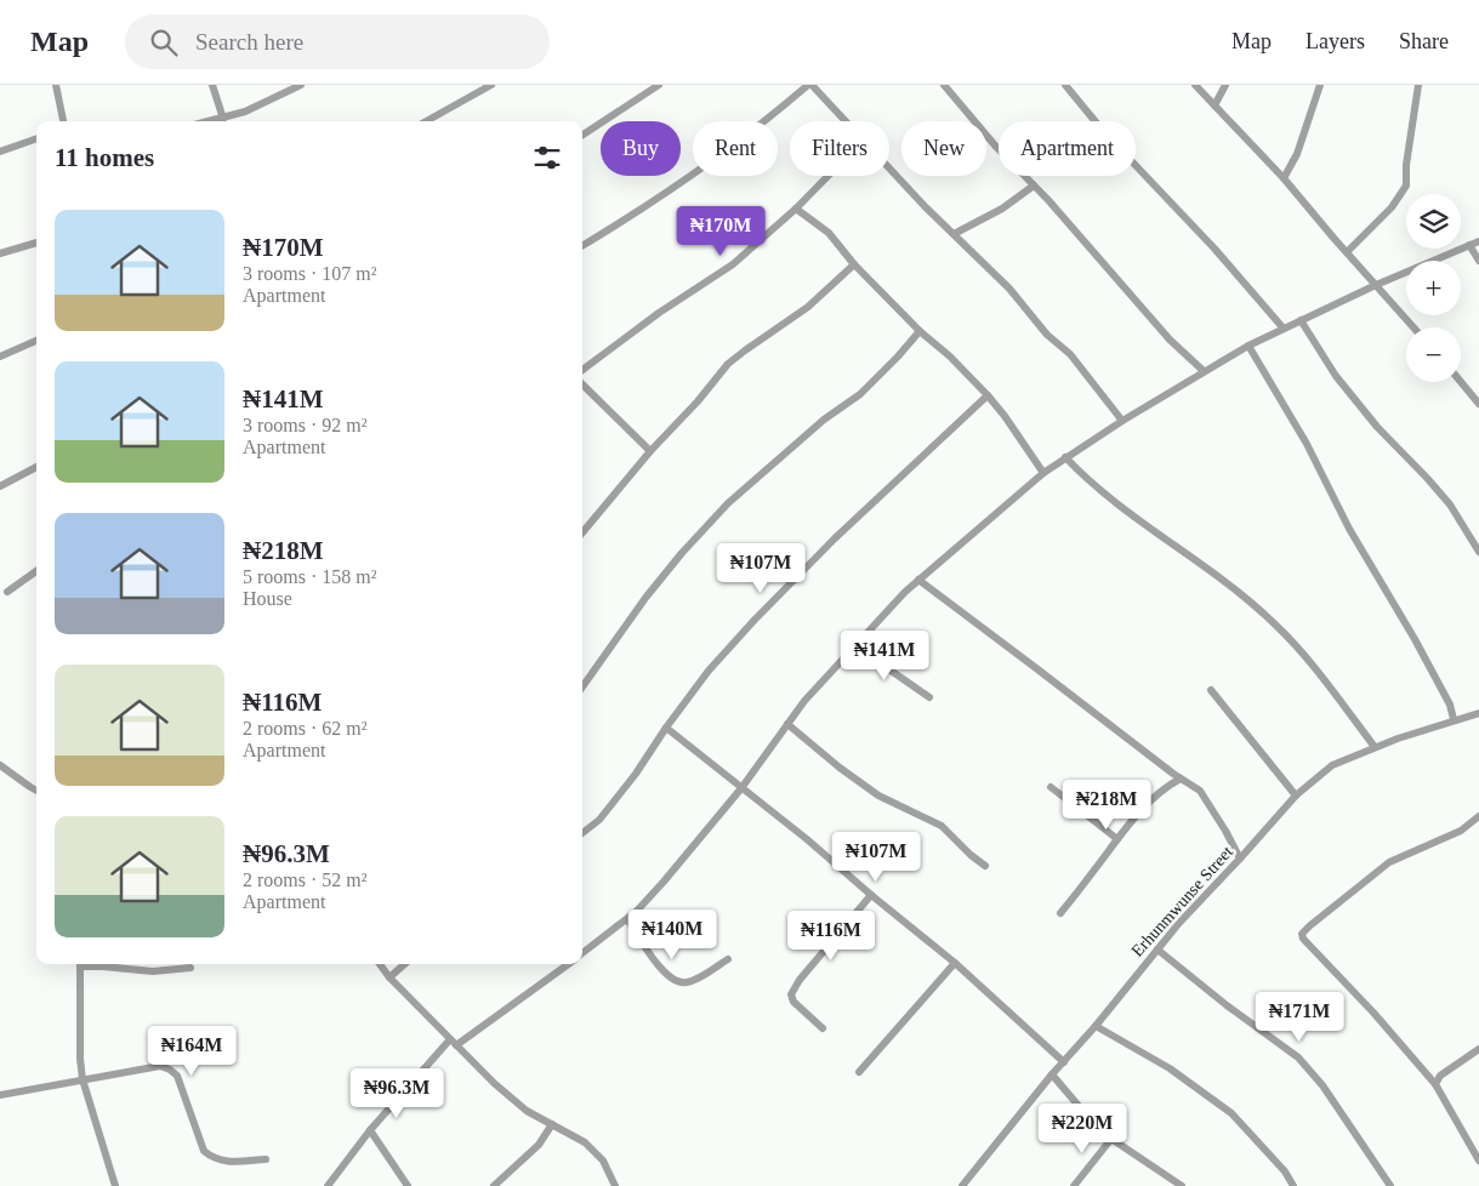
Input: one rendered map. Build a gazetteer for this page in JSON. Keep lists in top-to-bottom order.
{
  "streets": {
    "street": ["Erhunmwunse Street"]
  },
  "page": {
    "header": "Map",
    "search": "Search here",
    "nav": ["Map", "Layers", "Share"],
    "chip": [
      "Buy",
      "Rent",
      "Filters",
      "New",
      "Apartment"
    ],
    "heading": "11 homes",
    "map_buttons": ["+", "−"],
    "list": [
      {
        "name": "₦170M",
        "note": "3 rooms · 107 m² · Apartment"
      },
      {
        "name": "₦141M",
        "note": "3 rooms · 92 m² · Apartment"
      },
      {
        "name": "₦218M",
        "note": "5 rooms · 158 m² · House"
      },
      {
        "name": "₦116M",
        "note": "2 rooms · 62 m² · Apartment"
      },
      {
        "name": "₦96.3M",
        "note": "2 rooms · 52 m² · Apartment"
      }
    ],
    "price": [
      "₦170M",
      "₦107M",
      "₦141M",
      "₦218M",
      "₦107M",
      "₦140M",
      "₦116M",
      "₦171M",
      "₦164M",
      "₦96.3M",
      "₦220M"
    ]
  }
}
